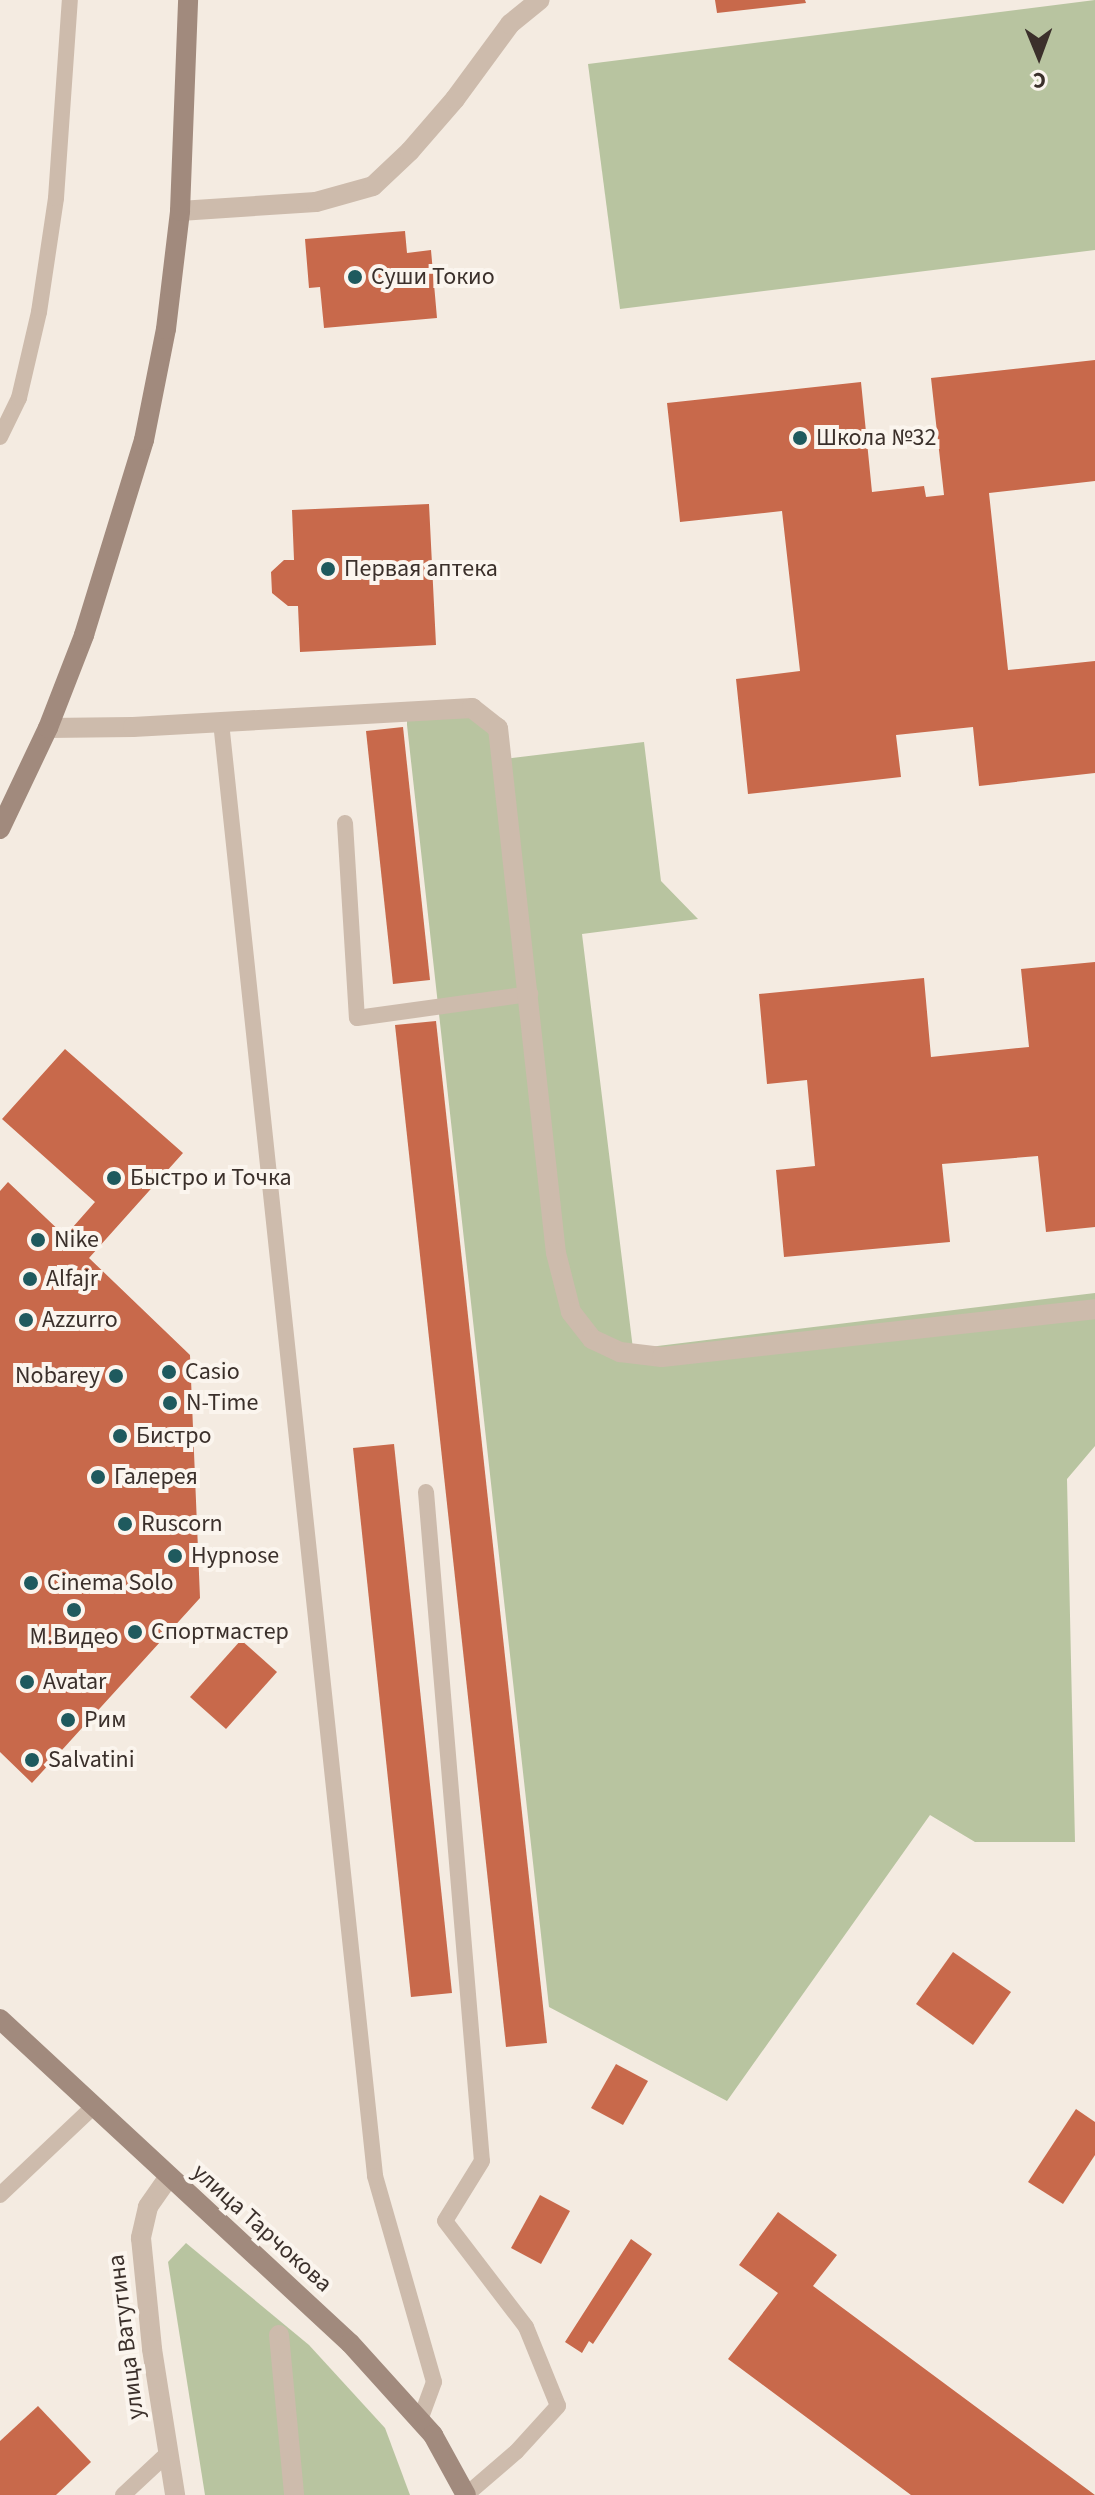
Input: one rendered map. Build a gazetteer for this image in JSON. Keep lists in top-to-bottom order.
{
  "streets": {
    "main road": ["улица Тарчокова"],
    "street": ["улица Ватутина"]
  },
  "crossings": [
    ["улица Тарчокова", "улица Ватутина"]
  ],
  "places": [
    "Суши Токио",
    "Школа №32",
    "Первая аптека",
    "Быстро и Точка",
    "Nike",
    "Alfajr",
    "Azzurro",
    "Casio",
    "Nobarey",
    "N-Time",
    "Бистро",
    "Галерея",
    "Ruscorn",
    "Hypnose",
    "Cinema Solo",
    "М.Видео",
    "Спортмастер",
    "Avatar",
    "Рим",
    "Salvatini"
  ],
  "north": "bottom"
}
